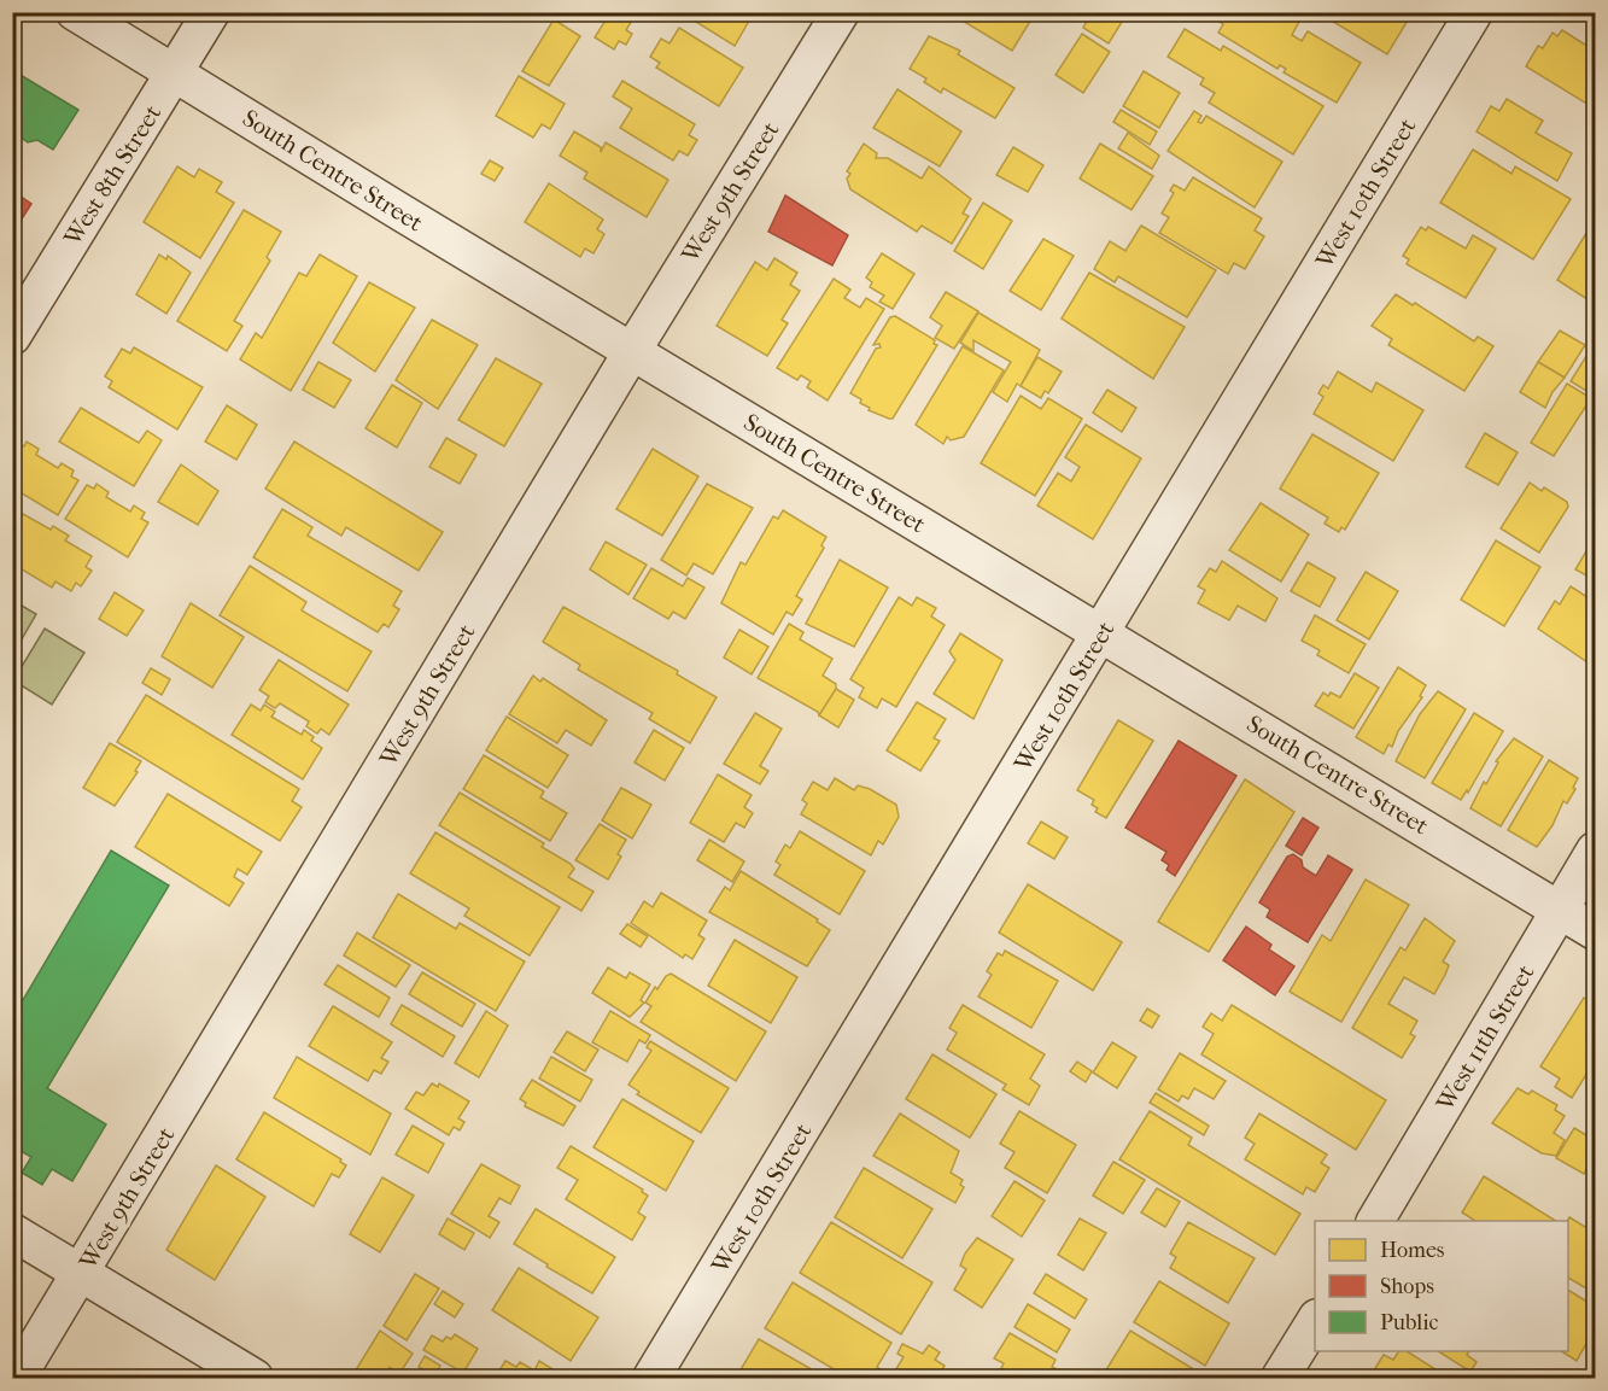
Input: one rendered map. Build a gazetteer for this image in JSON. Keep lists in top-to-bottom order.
{
  "streets": {
    "street": [
      "South Centre Street",
      "West 8th Street",
      "West 9th Street",
      "West 10th Street",
      "West 11th Street"
    ]
  },
  "crossings": [
    ["South Centre Street", "West 8th Street"],
    ["South Centre Street", "West 9th Street"],
    ["South Centre Street", "West 10th Street"],
    ["South Centre Street", "West 11th Street"]
  ],
  "legend": ["Homes", "Shops", "Public"]
}
